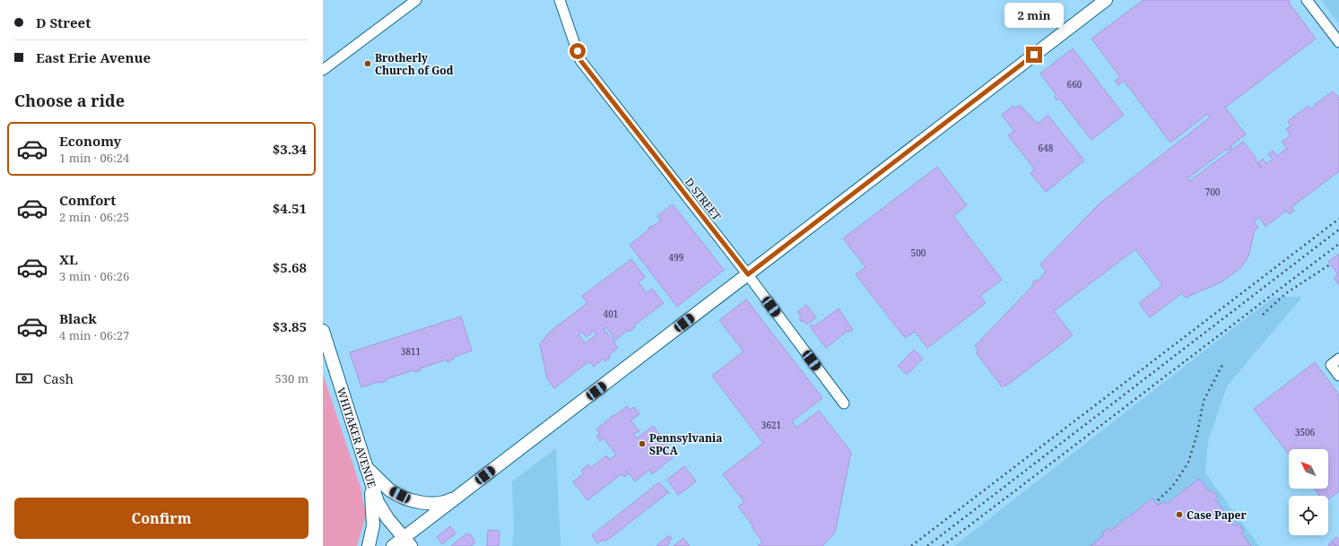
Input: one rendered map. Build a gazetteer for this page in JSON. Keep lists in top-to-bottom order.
{
  "streets": {
    "main road": ["WHITAKER AVENUE"],
    "street": ["D STREET"]
  },
  "places": ["Brotherly Church of God", "Pennsylvania SPCA", "Case Paper"],
  "house_numbers": [
    "660",
    "648",
    "700",
    "500",
    "499",
    "401",
    "3811",
    "3621",
    "3506"
  ],
  "north": "top left",
  "page": {
    "banner": ["D Street", "East Erie Avenue"],
    "bubble": "2 min",
    "heading": "Choose a ride",
    "list": [
      {
        "name": "Economy",
        "note": "1 min · 06:24",
        "value": "$3.34"
      },
      {
        "name": "Comfort",
        "note": "2 min · 06:25",
        "value": "$4.51"
      },
      {
        "name": "XL",
        "note": "3 min · 06:26",
        "value": "$5.68"
      },
      {
        "name": "Black",
        "note": "4 min · 06:27",
        "value": "$3.85"
      }
    ],
    "pay": ["Cash", "530 m"],
    "buttons": "Confirm"
  }
}
